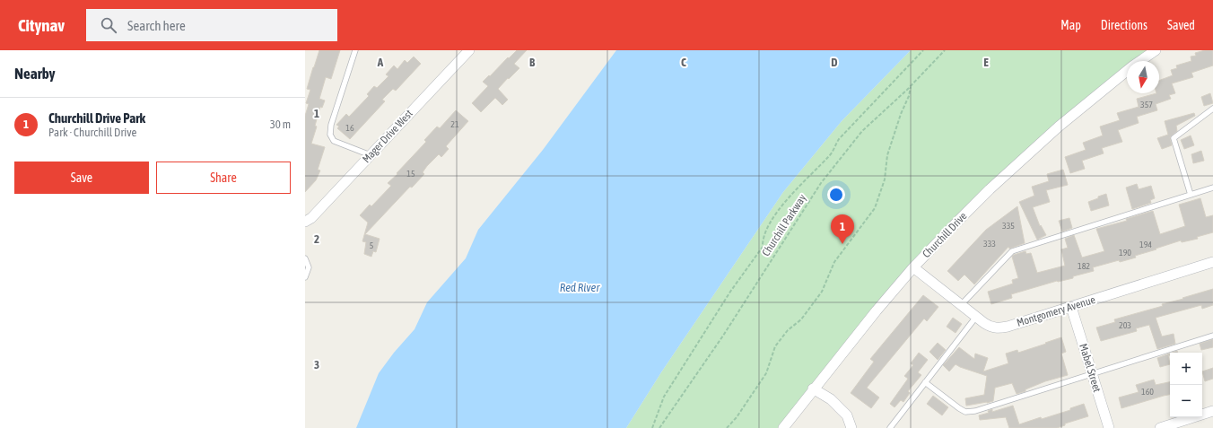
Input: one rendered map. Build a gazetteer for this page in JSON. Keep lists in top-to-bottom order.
{
  "streets": {
    "street": [
      "Mager Drive West",
      "Churchill Drive",
      "Montgomery Avenue",
      "Mabel Street"
    ],
    "path": ["Churchill Parkway"]
  },
  "crossings": [
    ["Churchill Drive", "Montgomery Avenue"],
    ["Montgomery Avenue", "Mabel Street"]
  ],
  "water": ["Red River"],
  "house_numbers": [
    "357",
    "21",
    "16",
    "15",
    "335",
    "333",
    "194",
    "5",
    "190",
    "182",
    "203",
    "160"
  ],
  "north": "bottom",
  "page": {
    "header": "Citynav",
    "search": "Search here",
    "nav": ["Map", "Directions", "Saved"],
    "heading": "Nearby",
    "list": [
      {
        "mark": "1",
        "name": "Churchill Drive Park",
        "note": "Park · Churchill Drive",
        "value": "30 m"
      }
    ],
    "buttons": ["Save", "Share"],
    "pins": "1",
    "map_buttons": ["+", "−"]
  },
  "grid": {
    "columns": [
      "A",
      "B",
      "C",
      "D",
      "E"
    ],
    "rows": ["1", "2", "3"]
  }
}
